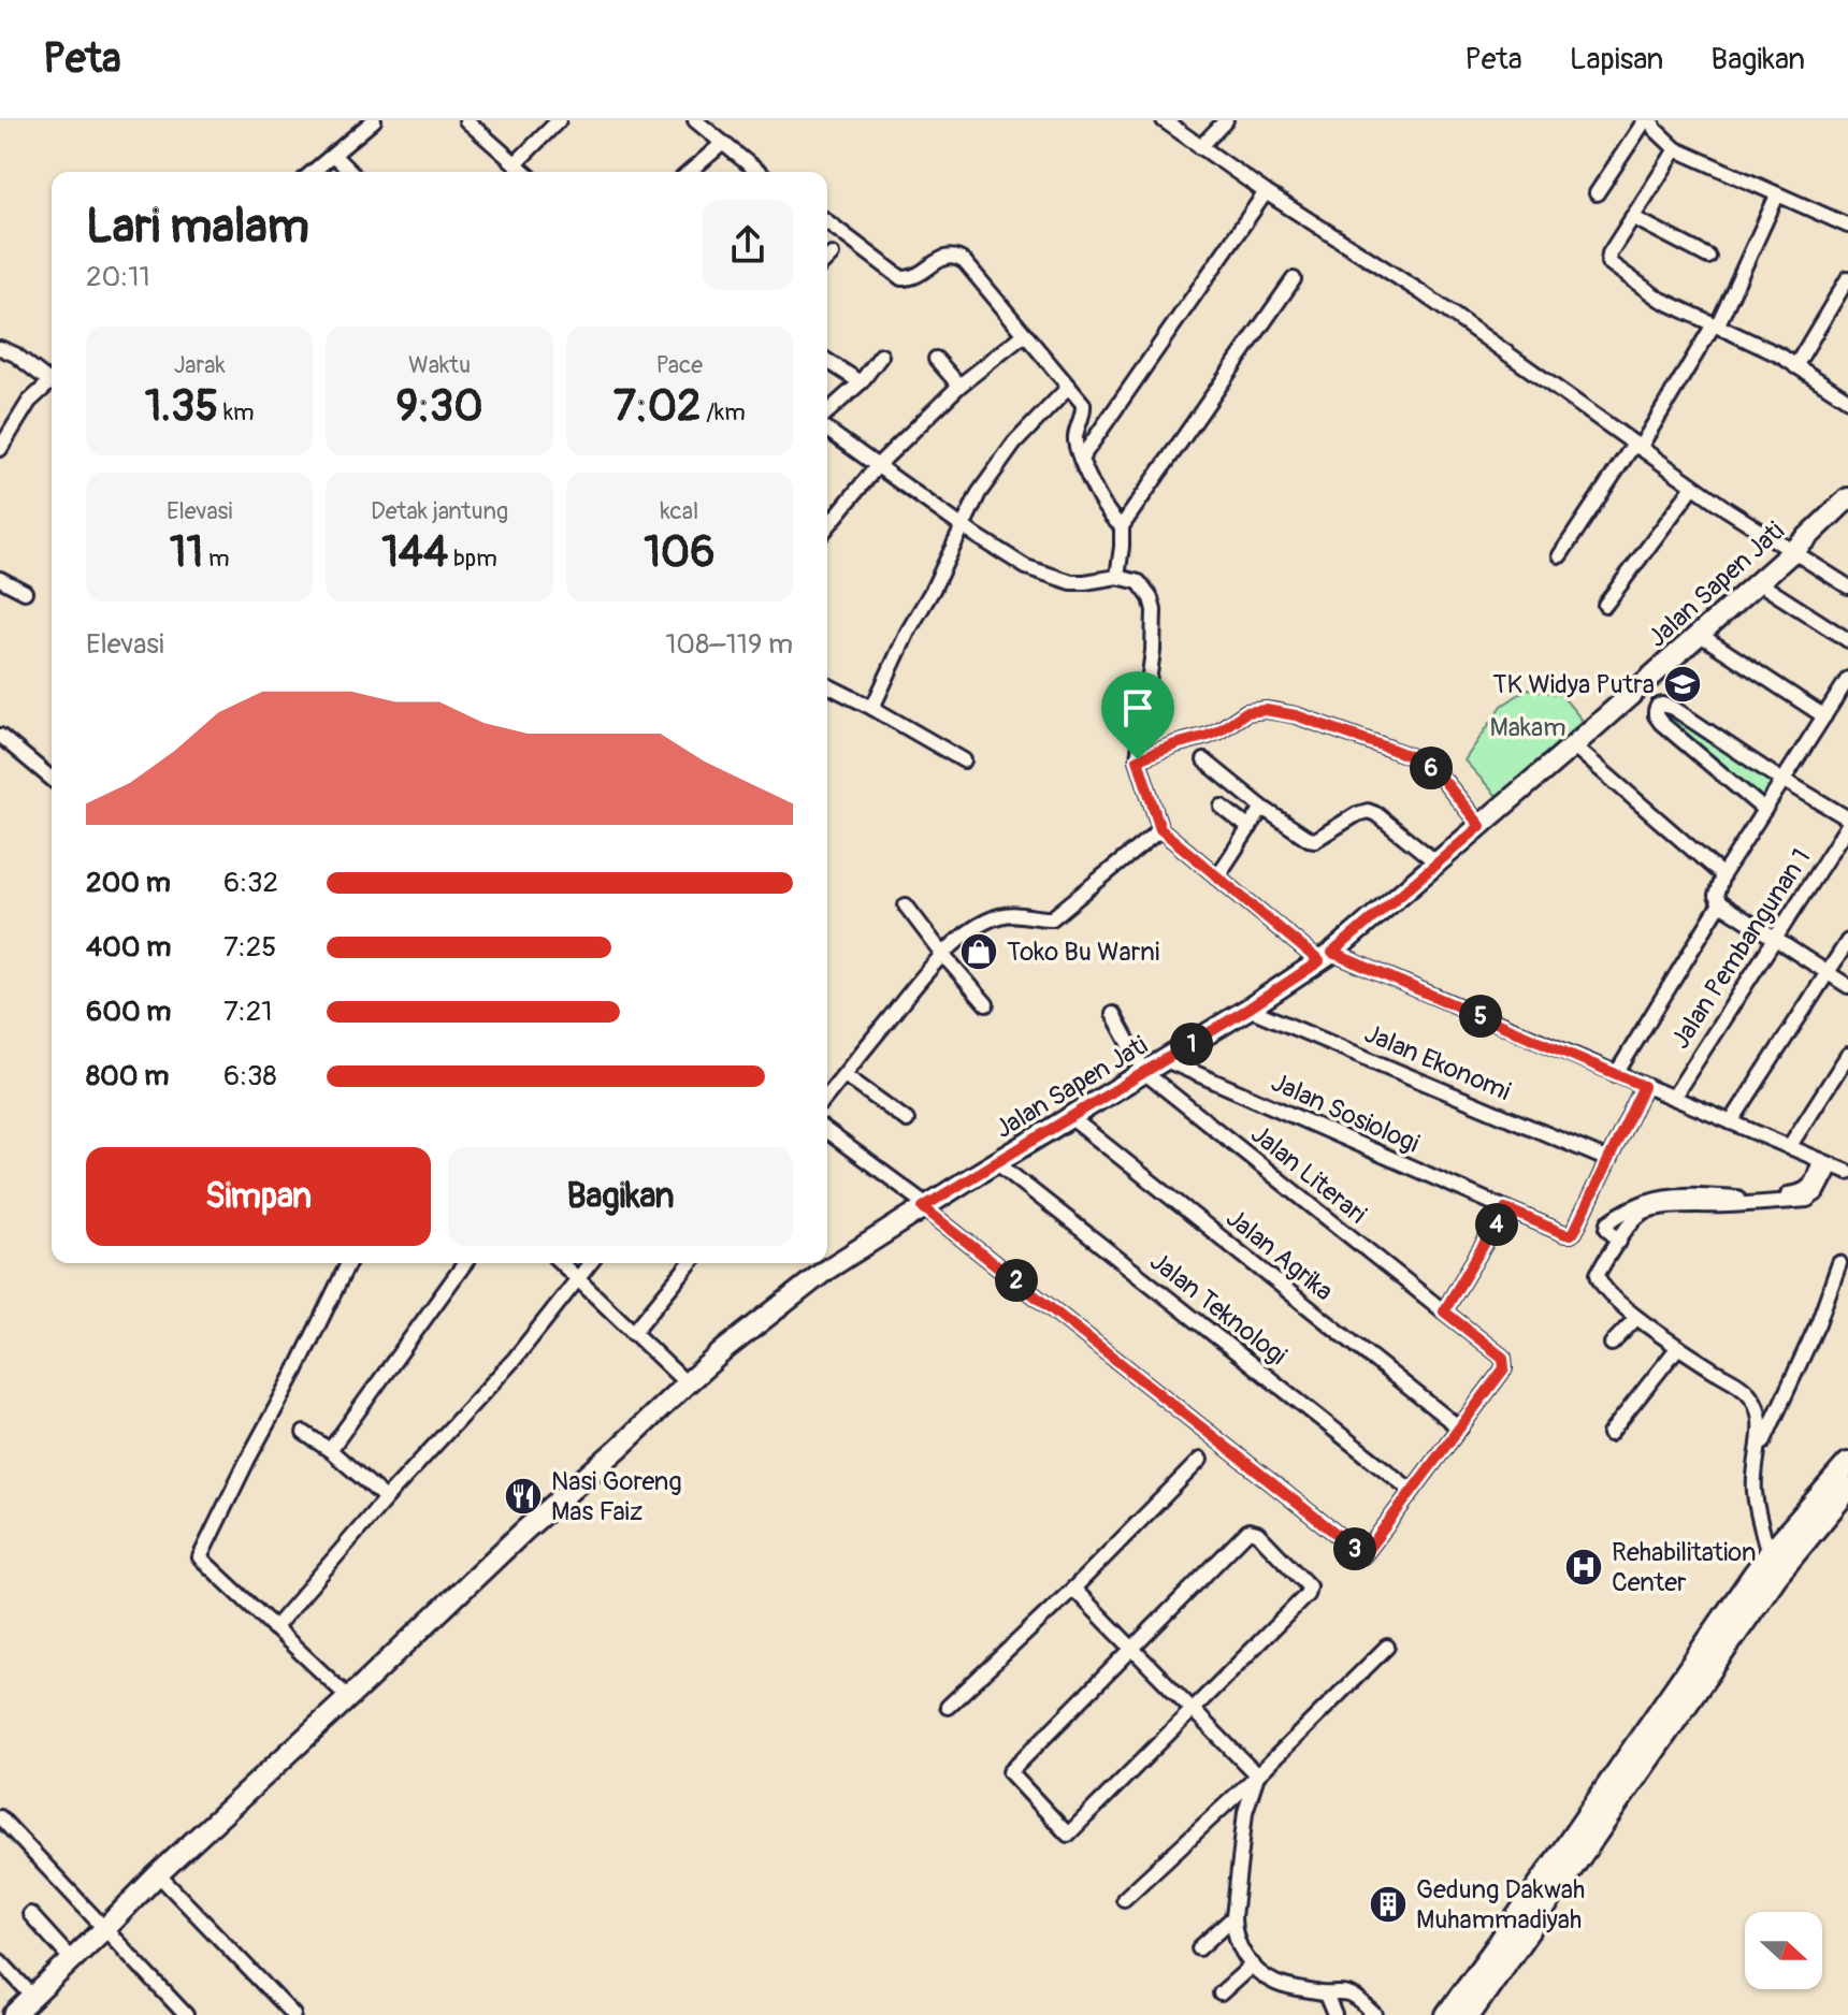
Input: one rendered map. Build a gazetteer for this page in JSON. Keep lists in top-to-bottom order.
{
  "streets": {
    "street": [
      "Jalan Sapen Jati",
      "Jalan Pembangunan 1",
      "Jalan Ekonomi",
      "Jalan Sosiologi",
      "Jalan Literari",
      "Jalan Agrika",
      "Jalan Teknologi"
    ]
  },
  "crossings": [
    ["Jalan Sapen Jati", "Jalan Ekonomi"],
    ["Jalan Sapen Jati", "Jalan Sosiologi"],
    ["Jalan Sapen Jati", "Jalan Literari"],
    ["Jalan Sapen Jati", "Jalan Agrika"],
    ["Jalan Sapen Jati", "Jalan Teknologi"],
    ["Jalan Ekonomi", "Jalan Sosiologi"],
    ["Jalan Literari", "Jalan Agrika"]
  ],
  "parks": ["Makam"],
  "places": {
    "school or university": ["TK Widya Putra"],
    "shop": ["Toko Bu Warni"],
    "restaurant": ["Nasi Goreng Mas Faiz"],
    "hospital": ["Rehabilitation Center"],
    "building": ["Gedung Dakwah Muhammadiyah"]
  },
  "north": "right",
  "page": {
    "header": "Peta",
    "nav": ["Peta", "Lapisan", "Bagikan"],
    "heading": ["Lari malam", "20:11"],
    "stats": [
      ["Jarak", "1.35 km"],
      ["Waktu", "9:30"],
      ["Pace", "7:02 /km"],
      ["Elevasi", "11 m"],
      ["Detak jantung", "144 bpm"],
      ["kcal", "106"]
    ],
    "chart": ["Elevasi", "108–119 m"],
    "pins": [
      "6",
      "5",
      "1",
      "4",
      "2",
      "3"
    ],
    "list": [
      {
        "name": "200 m",
        "note": "6:32"
      },
      {
        "name": "400 m",
        "note": "7:25"
      },
      {
        "name": "600 m",
        "note": "7:21"
      },
      {
        "name": "800 m",
        "note": "6:38"
      }
    ],
    "buttons": ["Simpan", "Bagikan"]
  }
}
